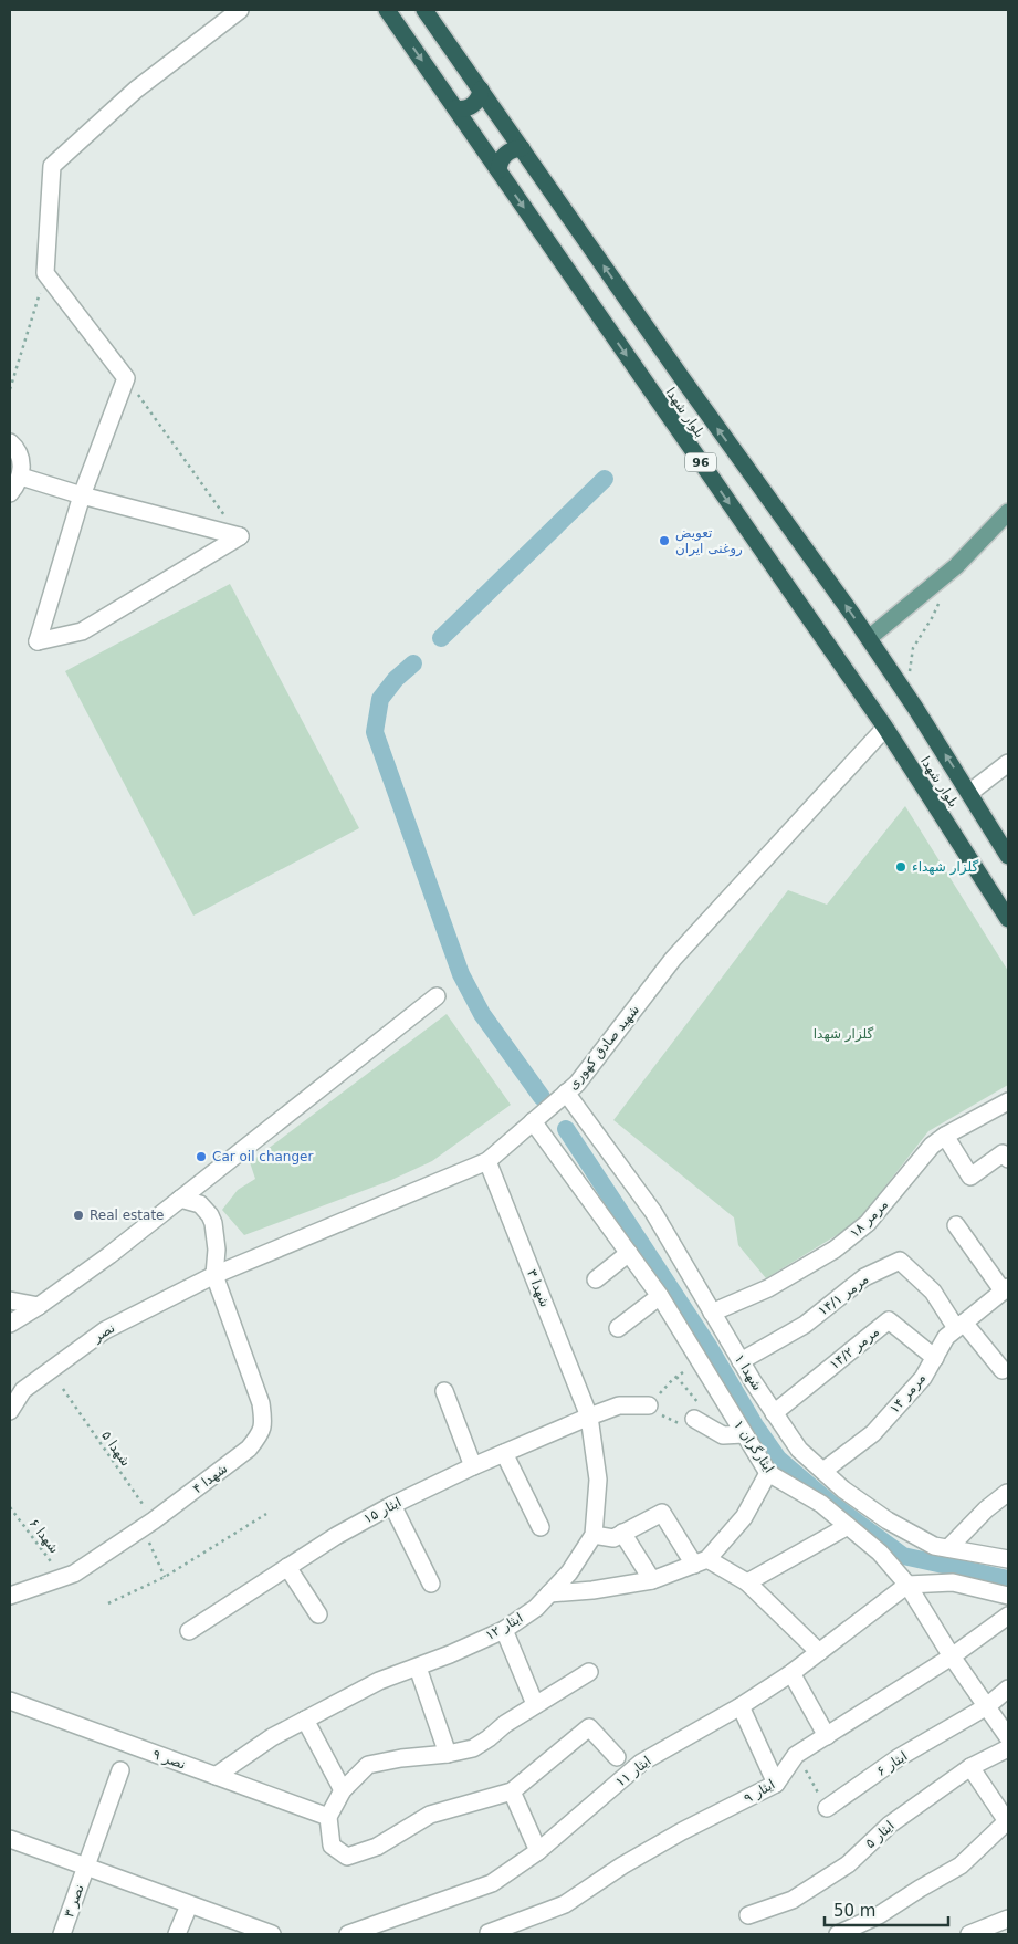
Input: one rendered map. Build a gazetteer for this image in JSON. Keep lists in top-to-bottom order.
{
  "streets": {
    "highway": ["بلوار شهدا", "96"],
    "street": [
      "شهید صادق کهوری",
      "مرمر ۱۸",
      "شهدا ۳",
      "مرمر ۱۴/۱",
      "نصر",
      "مرمر ۱۴/۲",
      "شهدا ۱",
      "مرمر ۱۴",
      "ایثارگران ۱",
      "شهدا ۴",
      "ایثار ۱۵",
      "ایثار ۱۲",
      "نصر ۹",
      "ایثار ۶",
      "ایثار ۱۱",
      "ایثار ۹",
      "ایثار ۵",
      "نصر ۳"
    ],
    "path": ["شهدا ۵", "شهدا ۶"]
  },
  "crossings": [
    ["بلوار شهدا", "شهید صادق کهوری"],
    ["شهید صادق کهوری", "شهدا ۳"],
    ["شهید صادق کهوری", "نصر"],
    ["شهید صادق کهوری", "شهدا ۱"],
    ["شهید صادق کهوری", "ایثارگران ۱"],
    ["شهید صادق کهوری", "شهدا ۴"],
    ["مرمر ۱۸", "شهدا ۱"],
    ["شهدا ۳", "ایثار ۱۵"],
    ["شهدا ۳", "ایثار ۱۲"],
    ["مرمر ۱۴/۱", "شهدا ۱"],
    ["مرمر ۱۴/۱", "مرمر ۱۴"],
    ["نصر", "شهدا ۴"],
    ["مرمر ۱۴/۲", "شهدا ۱"],
    ["مرمر ۱۴/۲", "مرمر ۱۴"],
    ["شهدا ۱", "مرمر ۱۴"],
    ["ایثارگران ۱", "ایثار ۶"],
    ["ایثارگران ۱", "ایثار ۱۱"],
    ["ایثارگران ۱", "ایثار ۹"],
    ["شهدا ۵", "شهدا ۴"],
    ["شهدا ۴", "شهدا ۶"],
    ["ایثار ۱۲", "نصر ۹"]
  ],
  "parks": ["گلزار شهدا"],
  "places": [
    "تعویض روغنی ایران",
    "گلزار شهداء",
    "Car oil changer",
    "Real estate"
  ],
  "scale_bar": "50 m"
}
